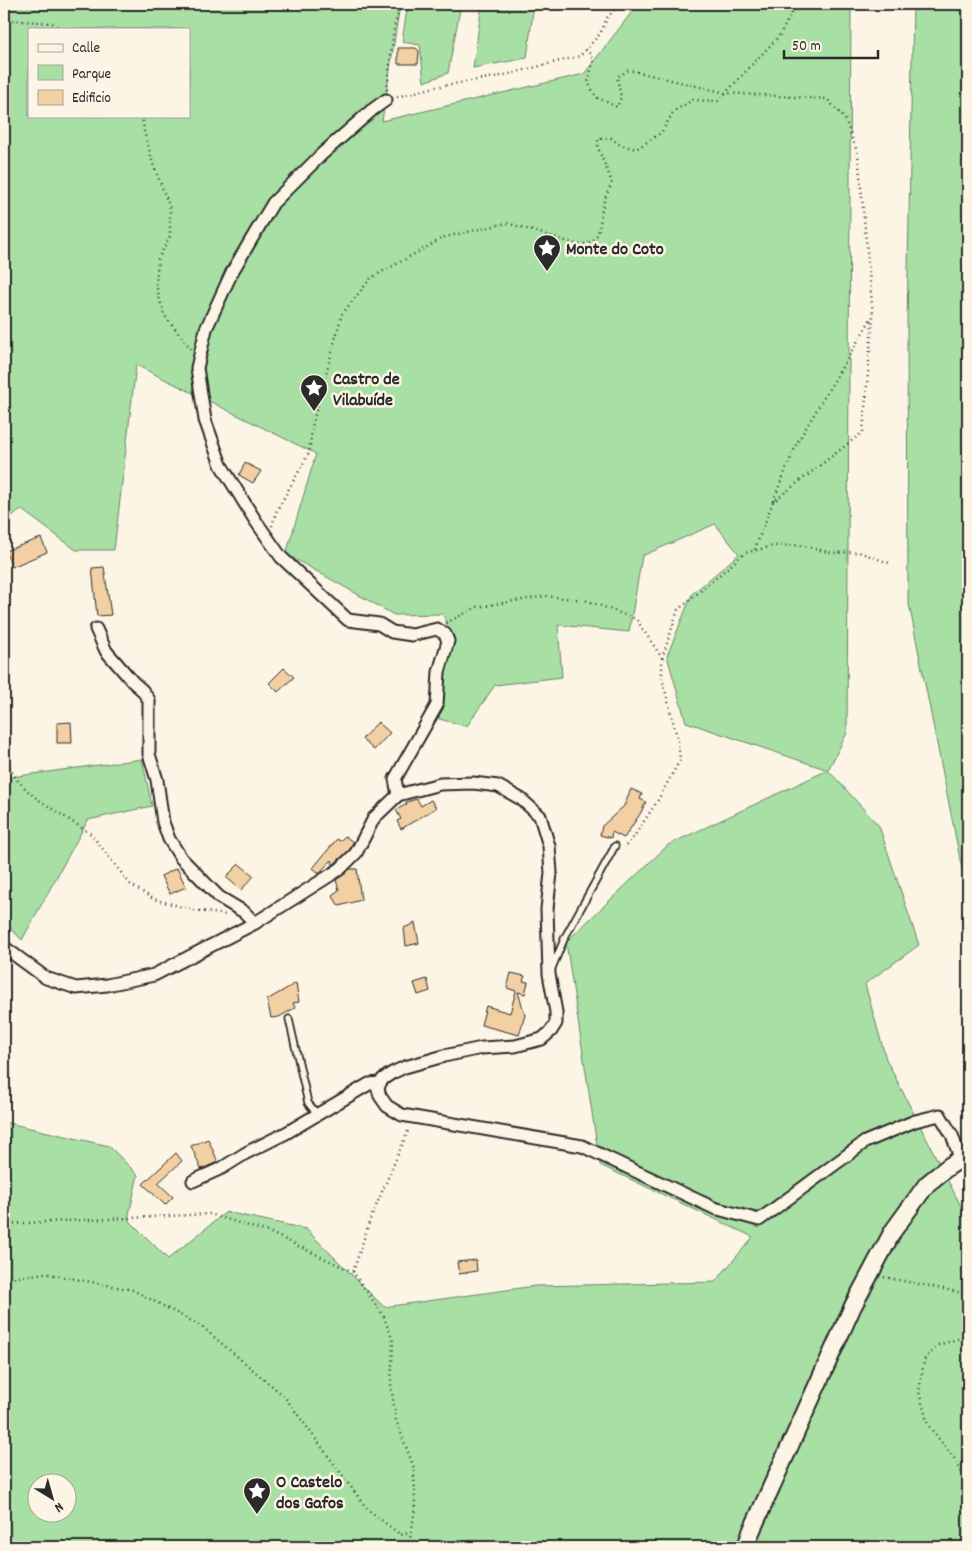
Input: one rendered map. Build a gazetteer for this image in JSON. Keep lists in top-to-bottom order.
{
  "places": {
    "place": ["Monte do Coto", "Castro de Vilabuíde", "O Castelo dos Gafos"]
  },
  "legend": ["Calle", "Parque", "Edificio"],
  "scale_bar": "50 m",
  "north": "bottom right"
}
